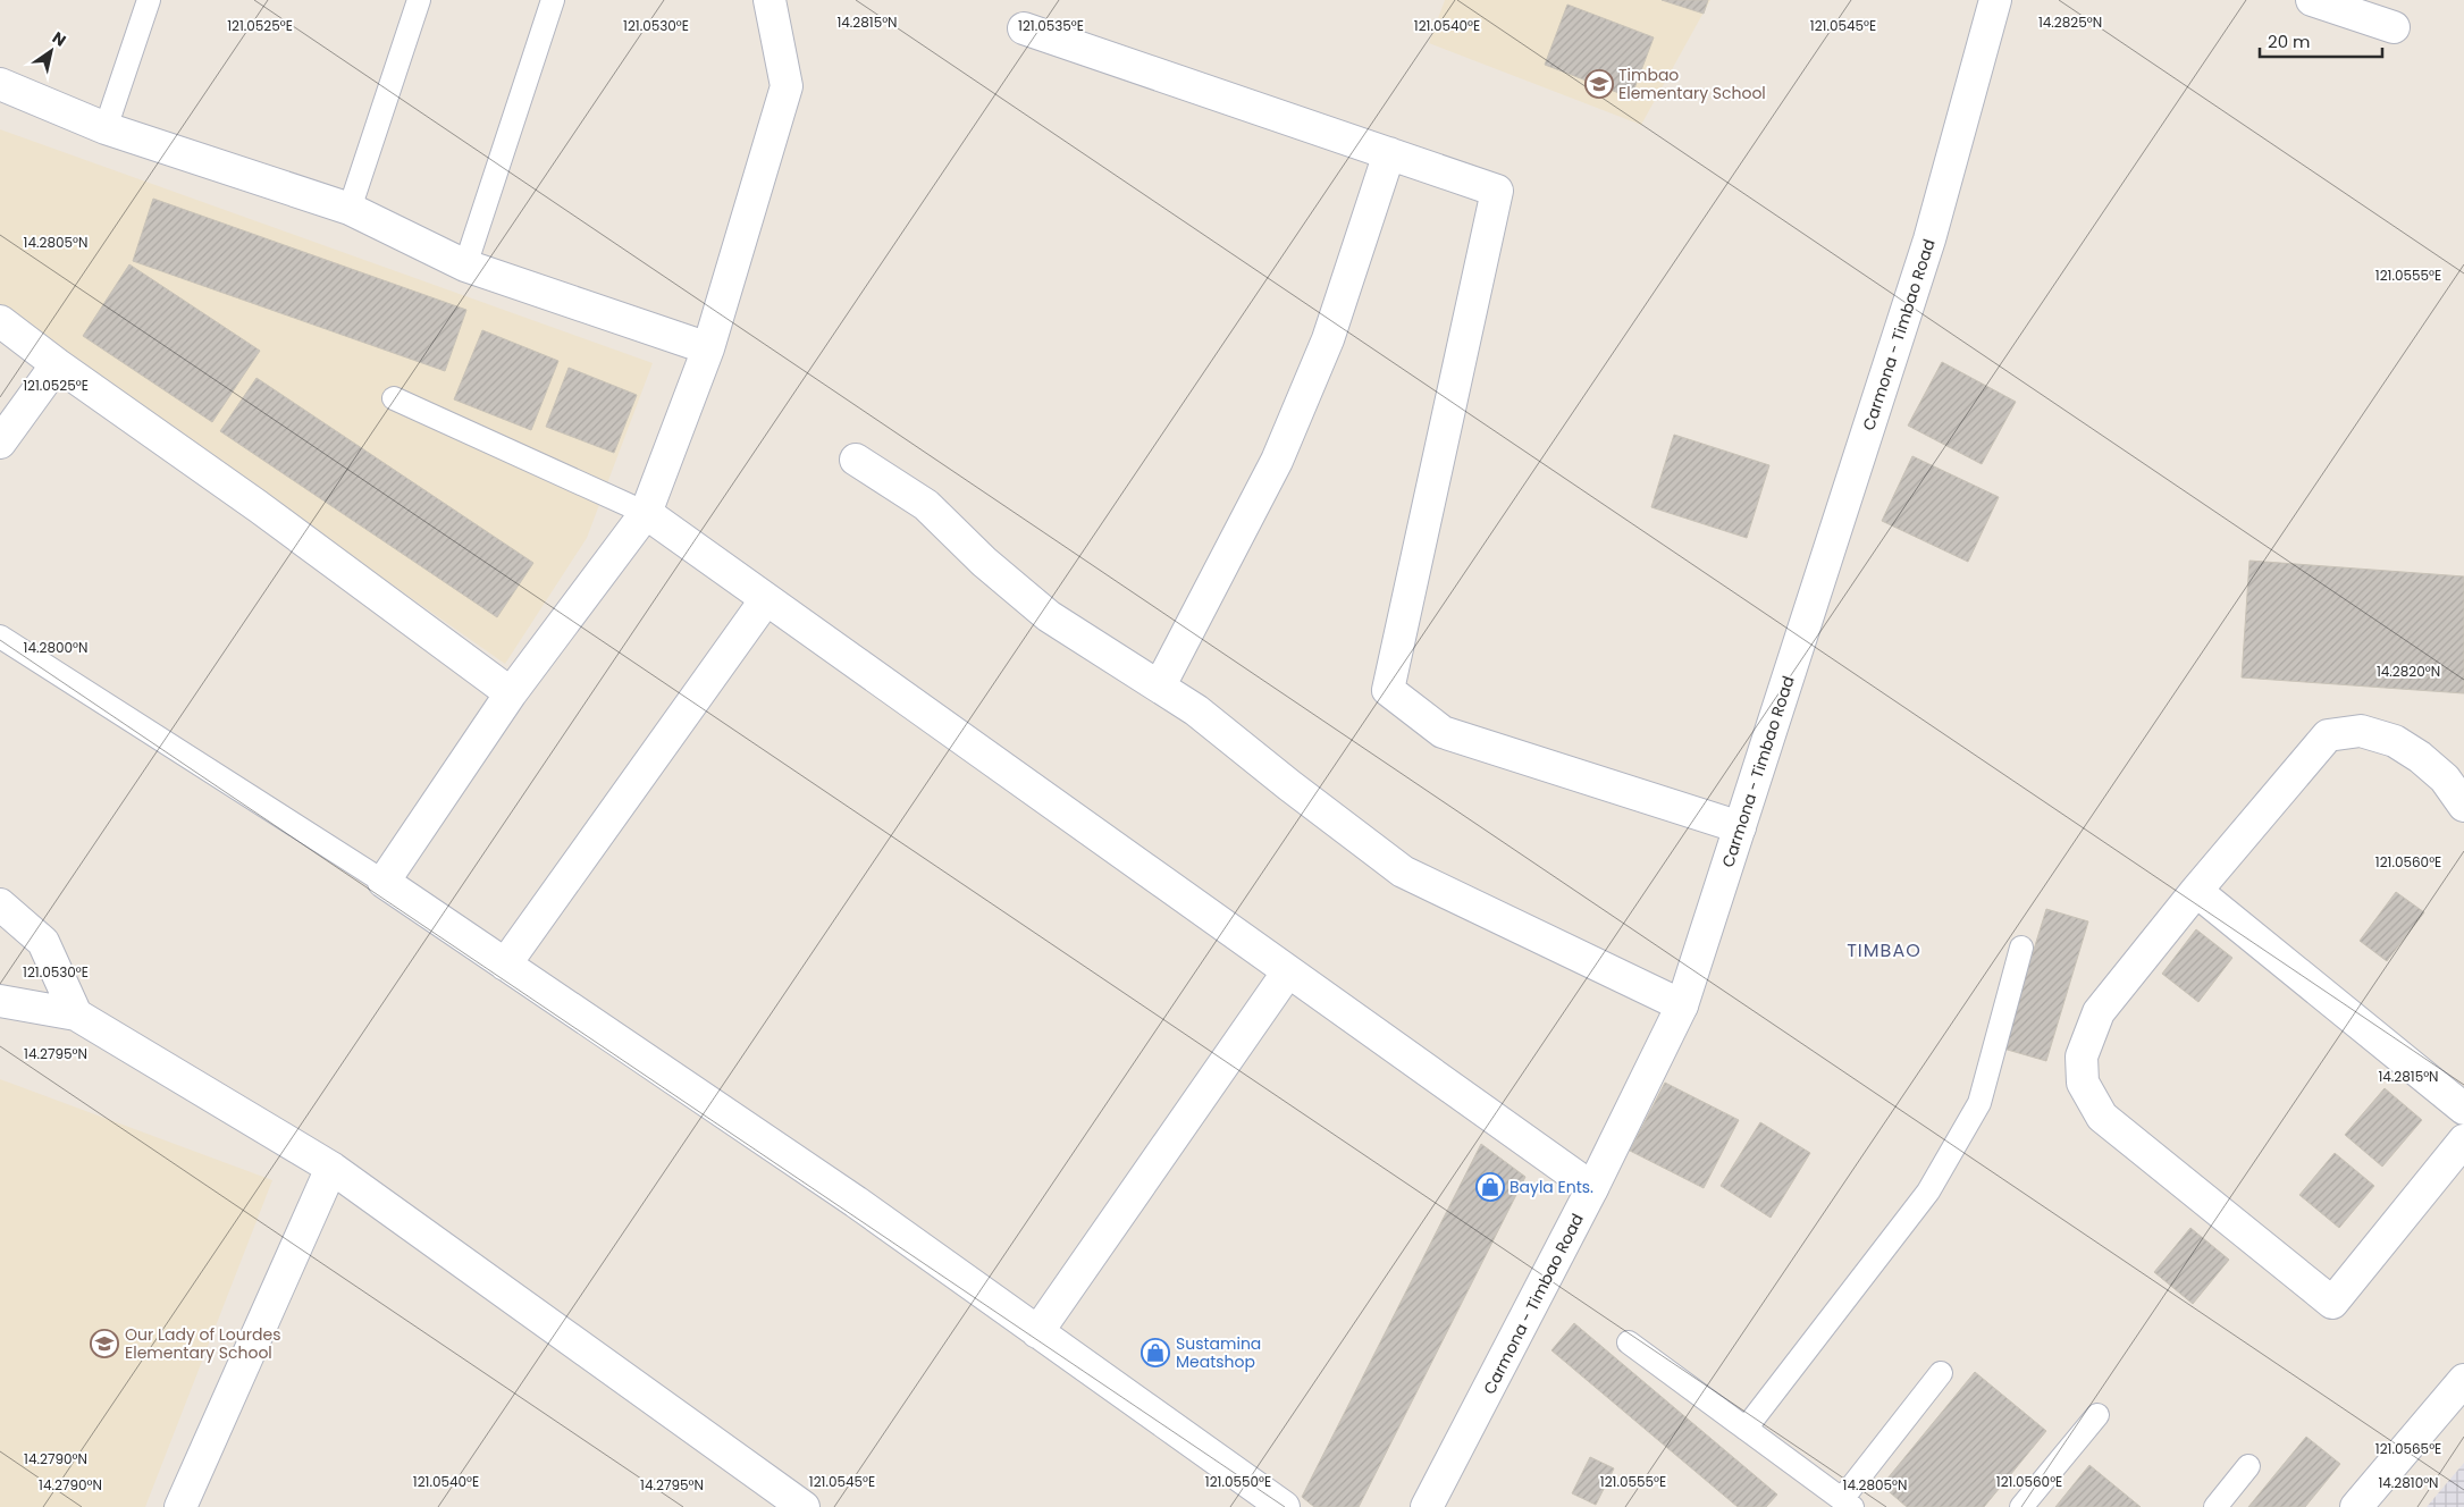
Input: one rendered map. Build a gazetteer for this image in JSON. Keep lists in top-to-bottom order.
{
  "streets": {
    "street": ["Carmona - Timbao Road"]
  },
  "districts": ["TIMBAO"],
  "places": {
    "school or university": ["Timbao Elementary School", "Our Lady of Lourdes Elementary School"],
    "shop": ["Bayla Ents.", "Sustamina Meatshop"]
  },
  "scale_bar": "20 m",
  "north": "top right",
  "coordinates": [
    "14.2825°N",
    "14.2815°N",
    "121.0525°E",
    "121.0530°E",
    "121.0535°E",
    "121.0540°E",
    "121.0545°E",
    "14.2805°N",
    "121.0555°E",
    "14.2800°N",
    "14.2820°N",
    "121.0560°E",
    "14.2795°N",
    "121.0565°E",
    "14.2790°N",
    "121.0550°E",
    "14.2810°N"
  ]
}
